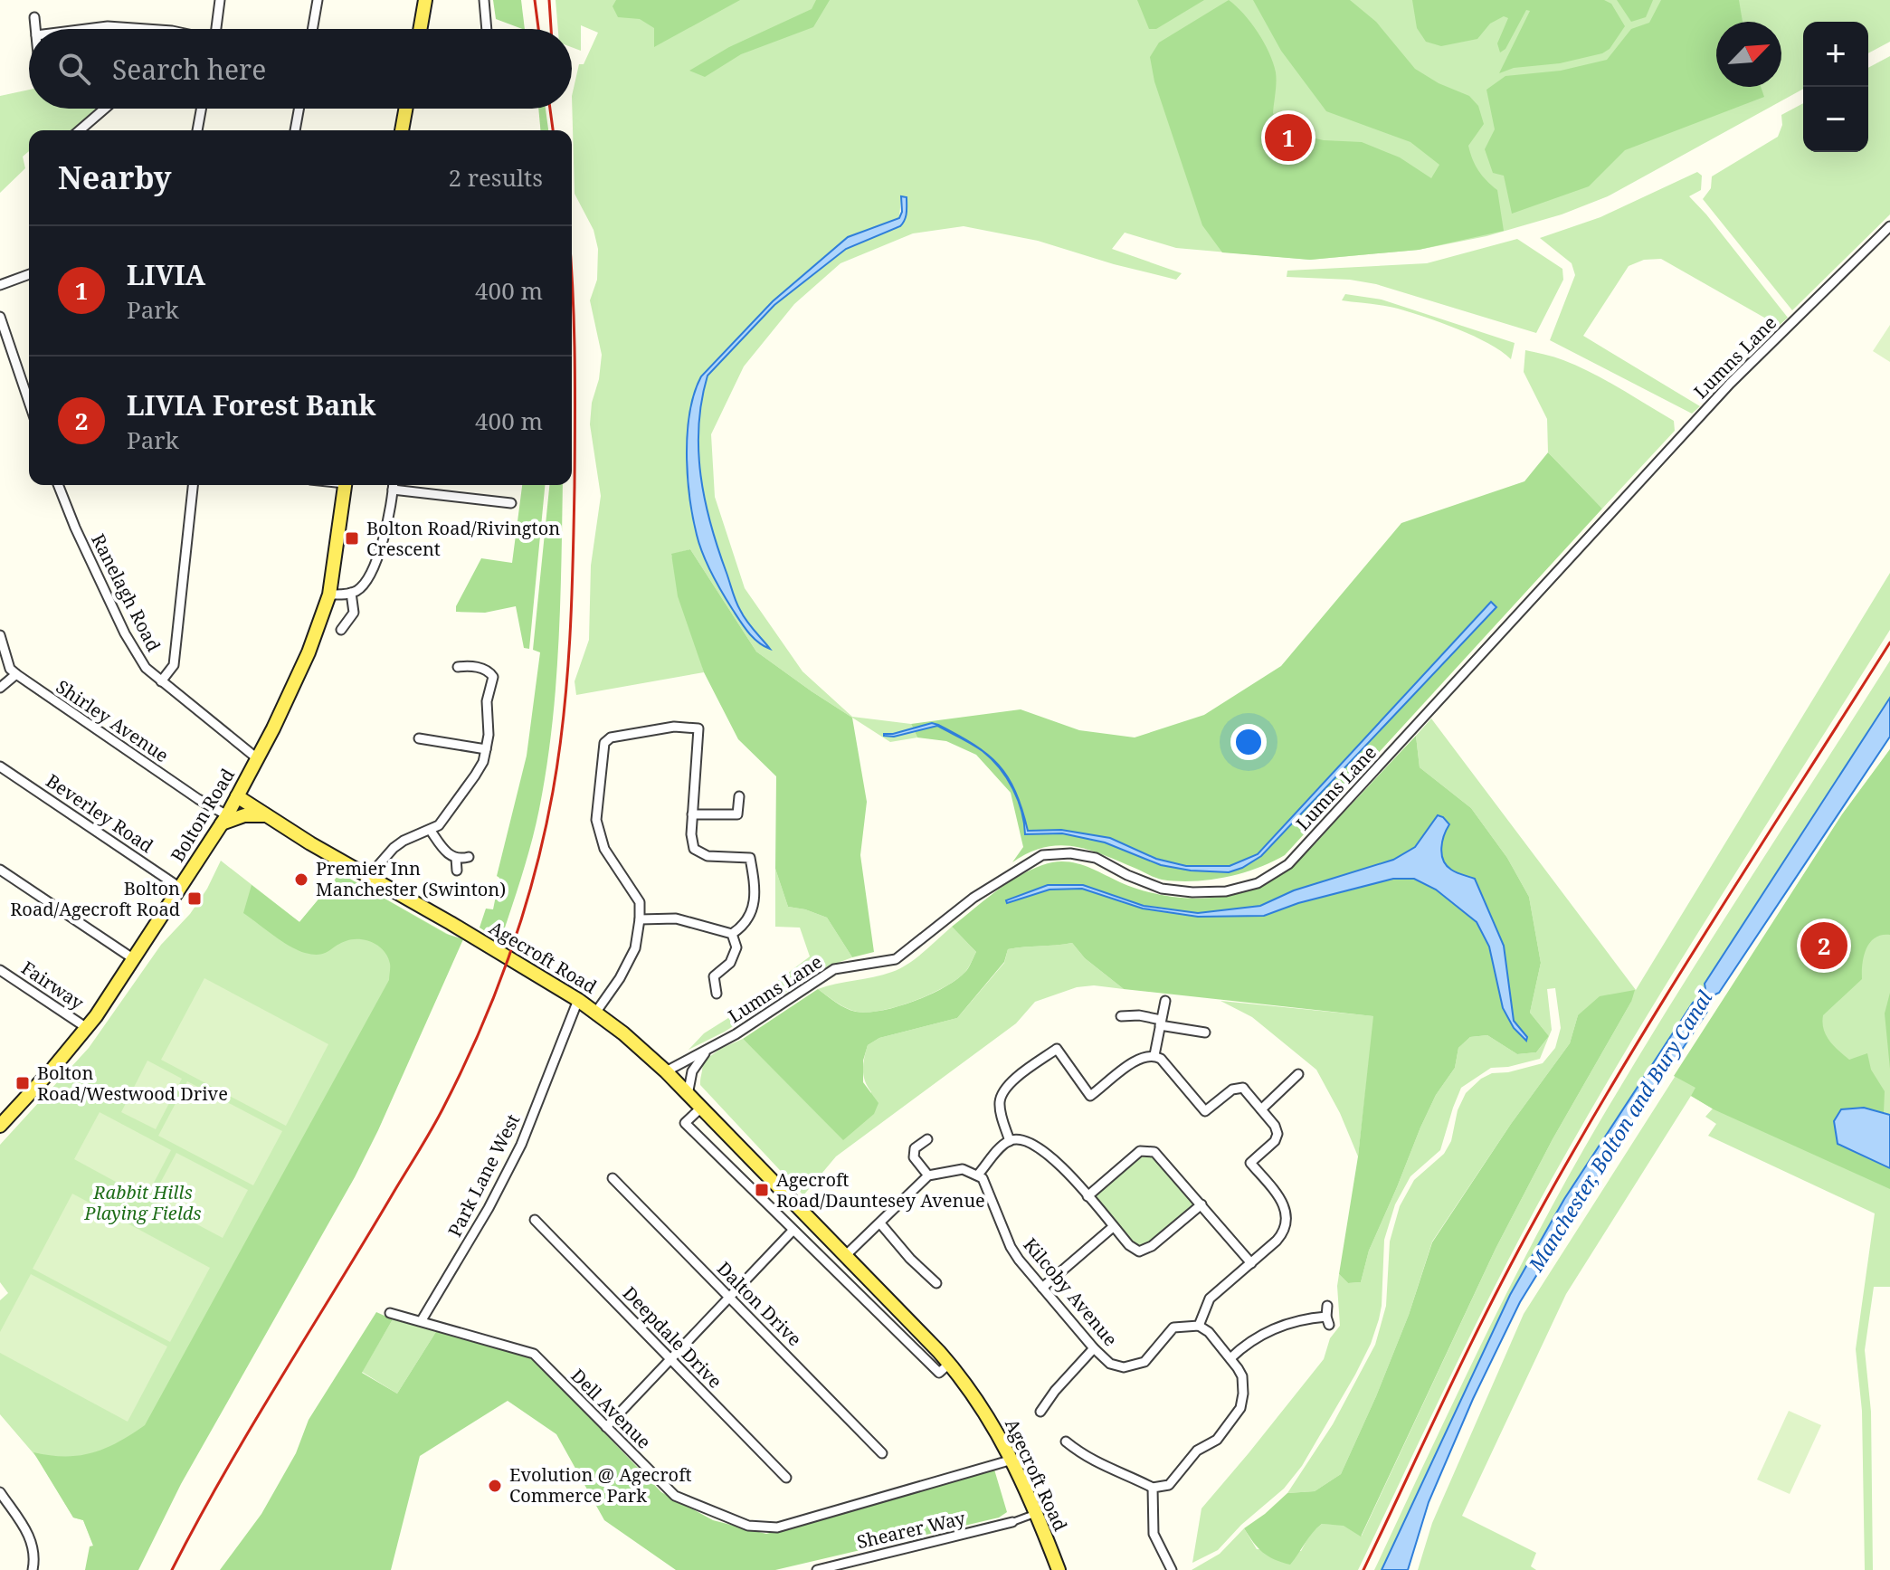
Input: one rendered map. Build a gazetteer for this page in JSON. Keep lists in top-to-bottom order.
{
  "streets": {
    "main road": ["Bolton Road", "Agecroft Road"],
    "street": [
      "Lumns Lane",
      "Ranelagh Road",
      "Shirley Avenue",
      "Beverley Road",
      "Fairway",
      "Park Lane West",
      "Kilcoby Avenue",
      "Dalton Drive",
      "Deepdale Drive",
      "Dell Avenue",
      "Shearer Way"
    ]
  },
  "crossings": [
    ["Lumns Lane", "Agecroft Road"],
    ["Ranelagh Road", "Bolton Road"],
    ["Shirley Avenue", "Bolton Road"],
    ["Beverley Road", "Bolton Road"],
    ["Bolton Road", "Agecroft Road"],
    ["Bolton Road", "Fairway"],
    ["Agecroft Road", "Park Lane West"],
    ["Agecroft Road", "Dell Avenue"],
    ["Park Lane West", "Dell Avenue"]
  ],
  "water": ["Manchester, Bolton and Bury Canal"],
  "parks": ["Rabbit Hills Playing Fields"],
  "places": {
    "transit": [
      "Bolton Road/Rivington Crescent",
      "Bolton Road/Agecroft Road",
      "Bolton Road/Westwood Drive",
      "Agecroft Road/Dauntesey Avenue"
    ],
    "other": ["Premier Inn Manchester (Swinton)", "Evolution @ Agecroft Commerce Park"]
  },
  "north": "top right",
  "page": {
    "map_buttons": ["+", "−"],
    "search": "Search here",
    "pins": ["1", "2"],
    "heading": ["Nearby", "2 results"],
    "list": [
      {
        "mark": "1",
        "name": "LIVIA",
        "note": "Park",
        "value": "400 m"
      },
      {
        "mark": "2",
        "name": "LIVIA Forest Bank",
        "note": "Park",
        "value": "400 m"
      }
    ]
  }
}
